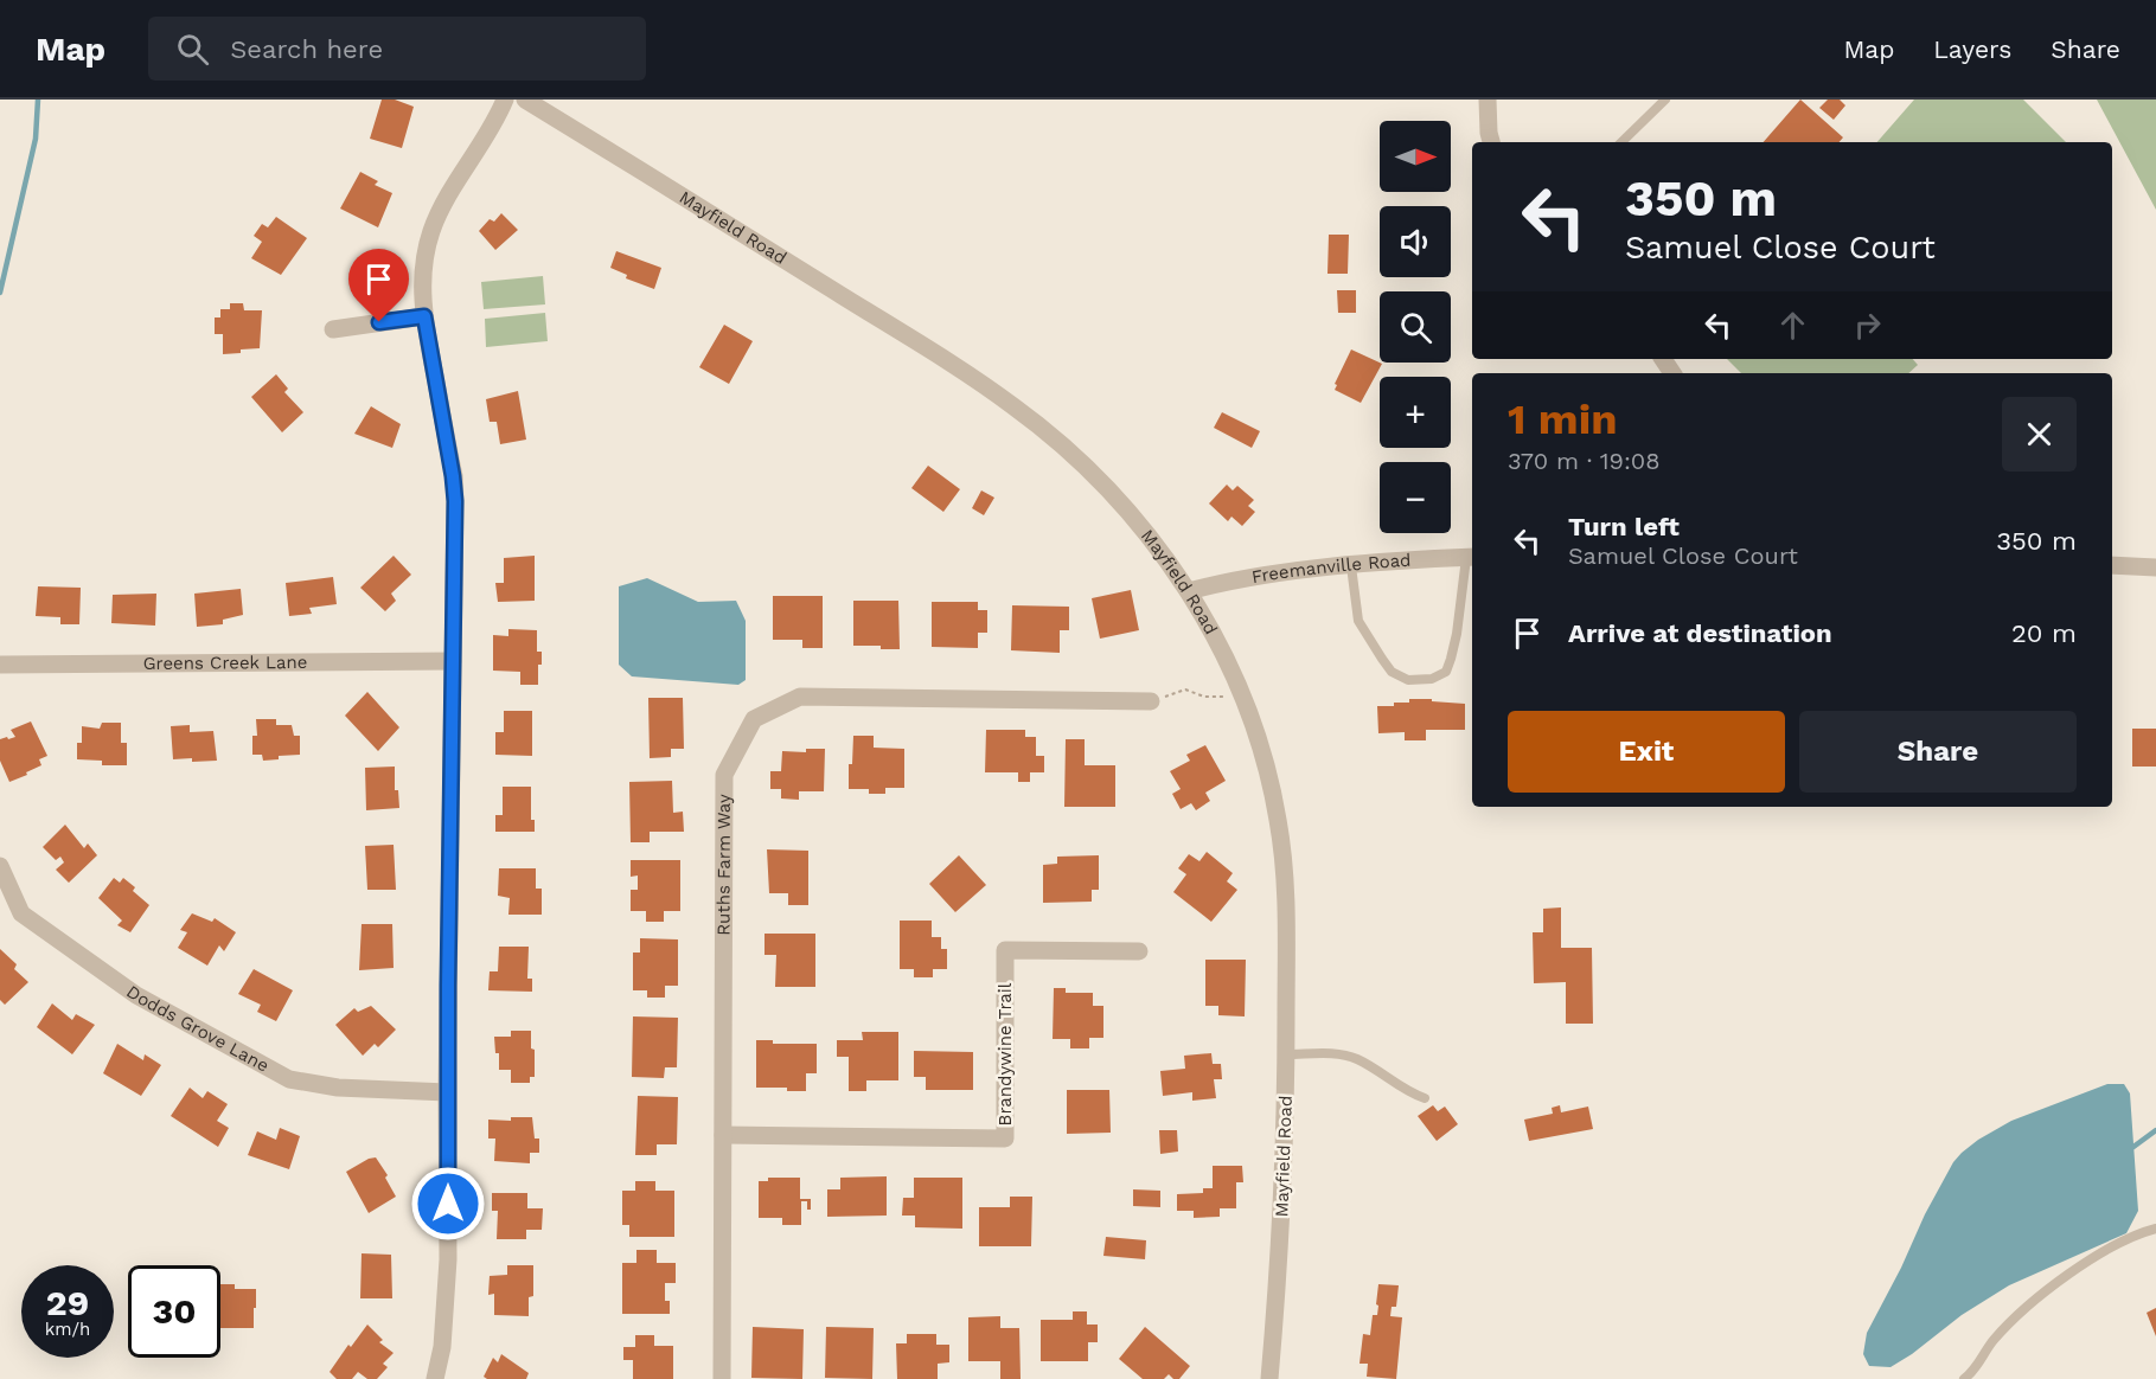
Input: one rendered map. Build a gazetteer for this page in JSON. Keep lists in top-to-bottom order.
{
  "streets": {
    "street": [
      "Mayfield Road",
      "Freemanville Road",
      "Greens Creek Lane",
      "Ruths Farm Way",
      "Dodds Grove Lane",
      "Brandywine Trail"
    ]
  },
  "crossings": [
    ["Mayfield Road", "Freemanville Road"],
    ["Ruths Farm Way", "Brandywine Trail"]
  ],
  "north": "right",
  "page": {
    "header": "Map",
    "search": "Search here",
    "nav": ["Map", "Layers", "Share"],
    "map_buttons": ["+", "−"],
    "turn": ["350 m", "Samuel Close Court"],
    "heading": ["1 min", "370 m · 19:08"],
    "list": [
      {
        "name": "Turn left",
        "note": "Samuel Close Court",
        "value": "350 m"
      },
      {
        "name": "Arrive at destination",
        "value": "20 m"
      }
    ],
    "buttons": ["Exit", "Share"],
    "speed": "29 km/h",
    "limit": "30"
  }
}
